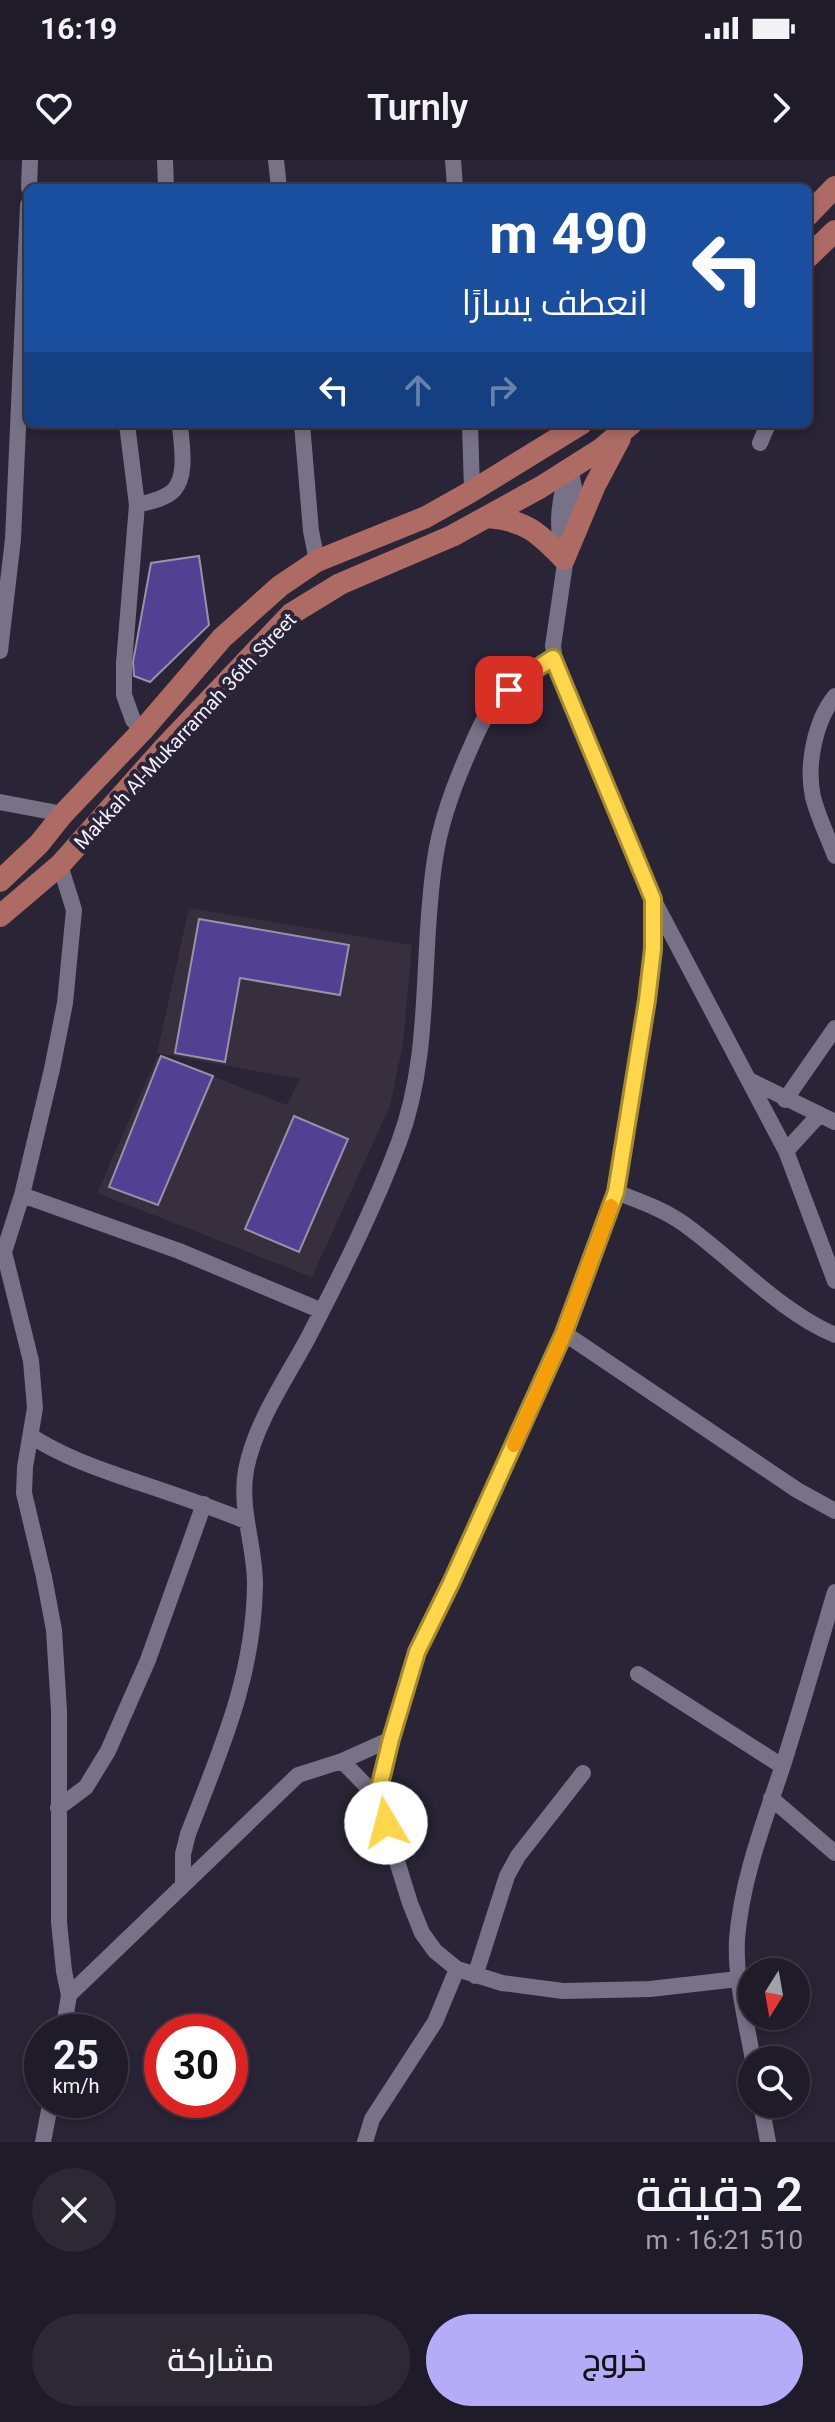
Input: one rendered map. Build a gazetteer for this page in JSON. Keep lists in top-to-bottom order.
{
  "streets": {
    "main road": ["Makkah Al-Mukarramah 36th Street"]
  },
  "north": "bottom",
  "page": {
    "status": "16:19",
    "header": "Turnly",
    "turn": ["490 m", "انعطف يسارًا"],
    "speed": "25 km/h",
    "limit": "30",
    "heading": ["2 دقيقة", "510 m · 16:21"],
    "buttons": ["خروج", "مشاركة"]
  }
}
